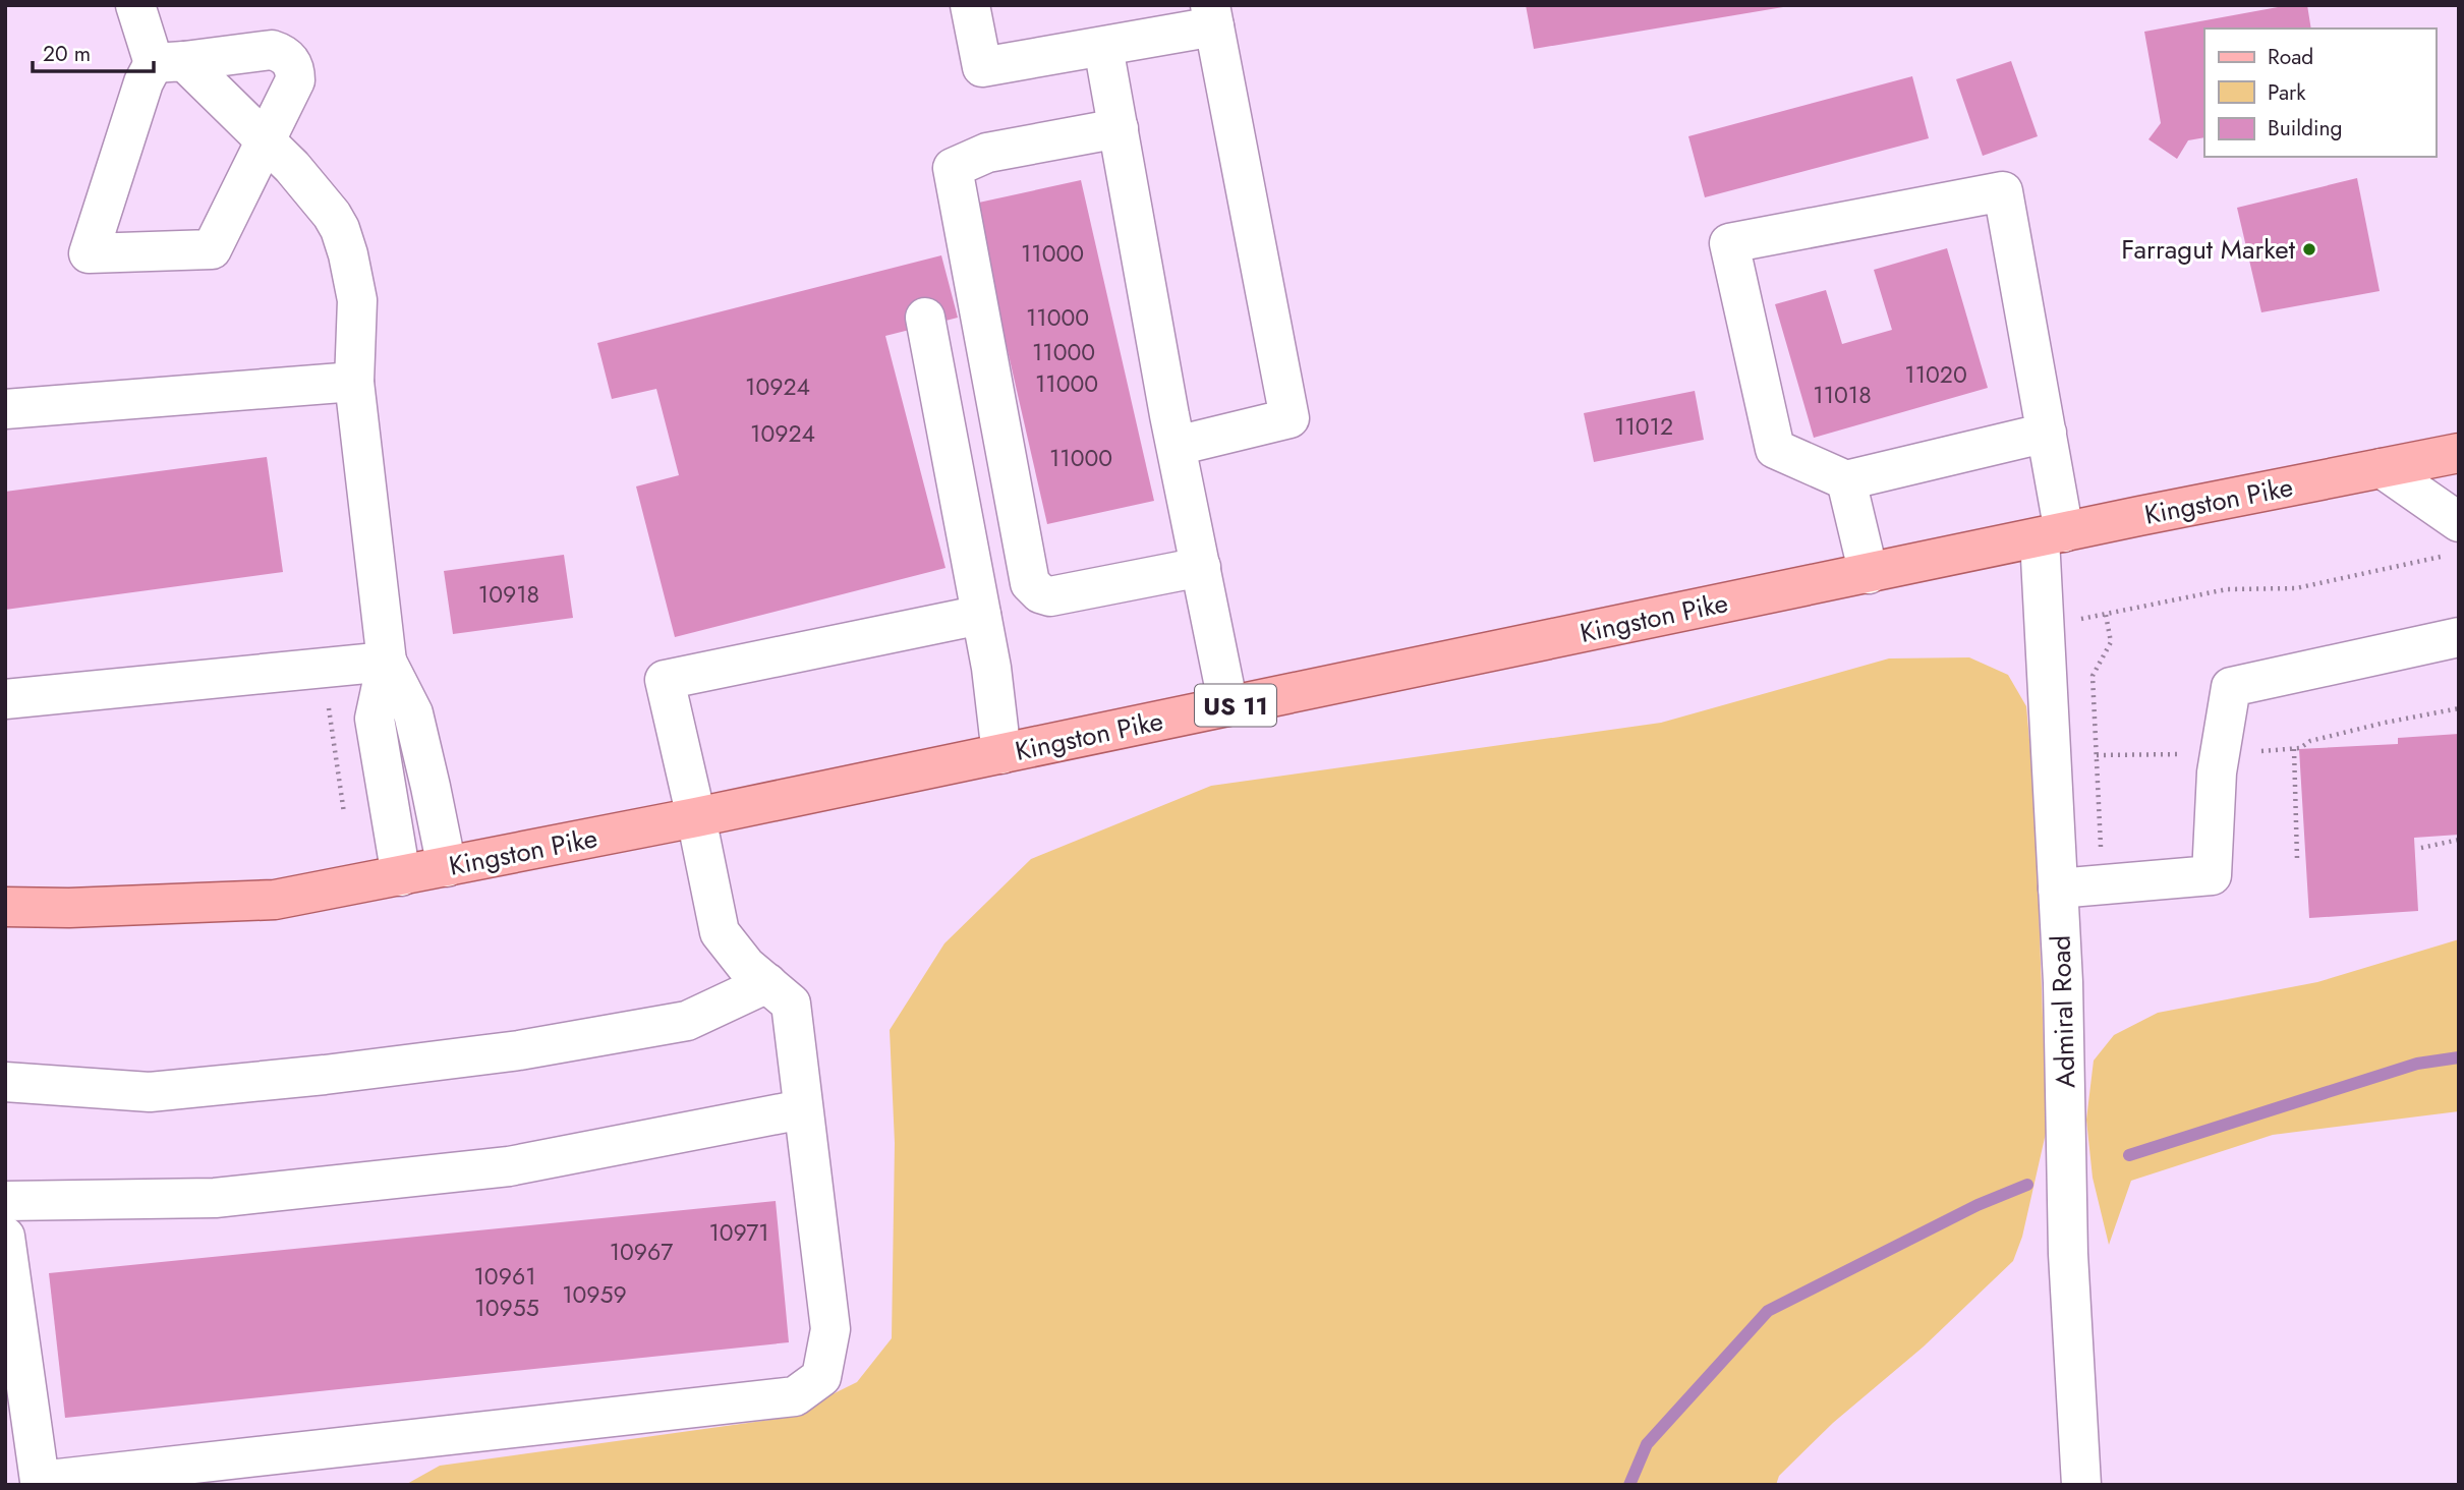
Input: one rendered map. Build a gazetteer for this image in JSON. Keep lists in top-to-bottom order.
{
  "streets": {
    "main road": ["Kingston Pike", "US 11"],
    "street": ["Admiral Road"]
  },
  "crossings": [
    ["Kingston Pike", "Admiral Road"]
  ],
  "places": ["Farragut Market"],
  "house_numbers": [
    "11000",
    "11000",
    "11000",
    "11020",
    "11000",
    "10924",
    "11018",
    "11012",
    "10924",
    "11000",
    "10918",
    "10971",
    "10967",
    "10961",
    "10959",
    "10955"
  ],
  "legend": ["Road", "Park", "Building"],
  "scale_bar": "20 m"
}
